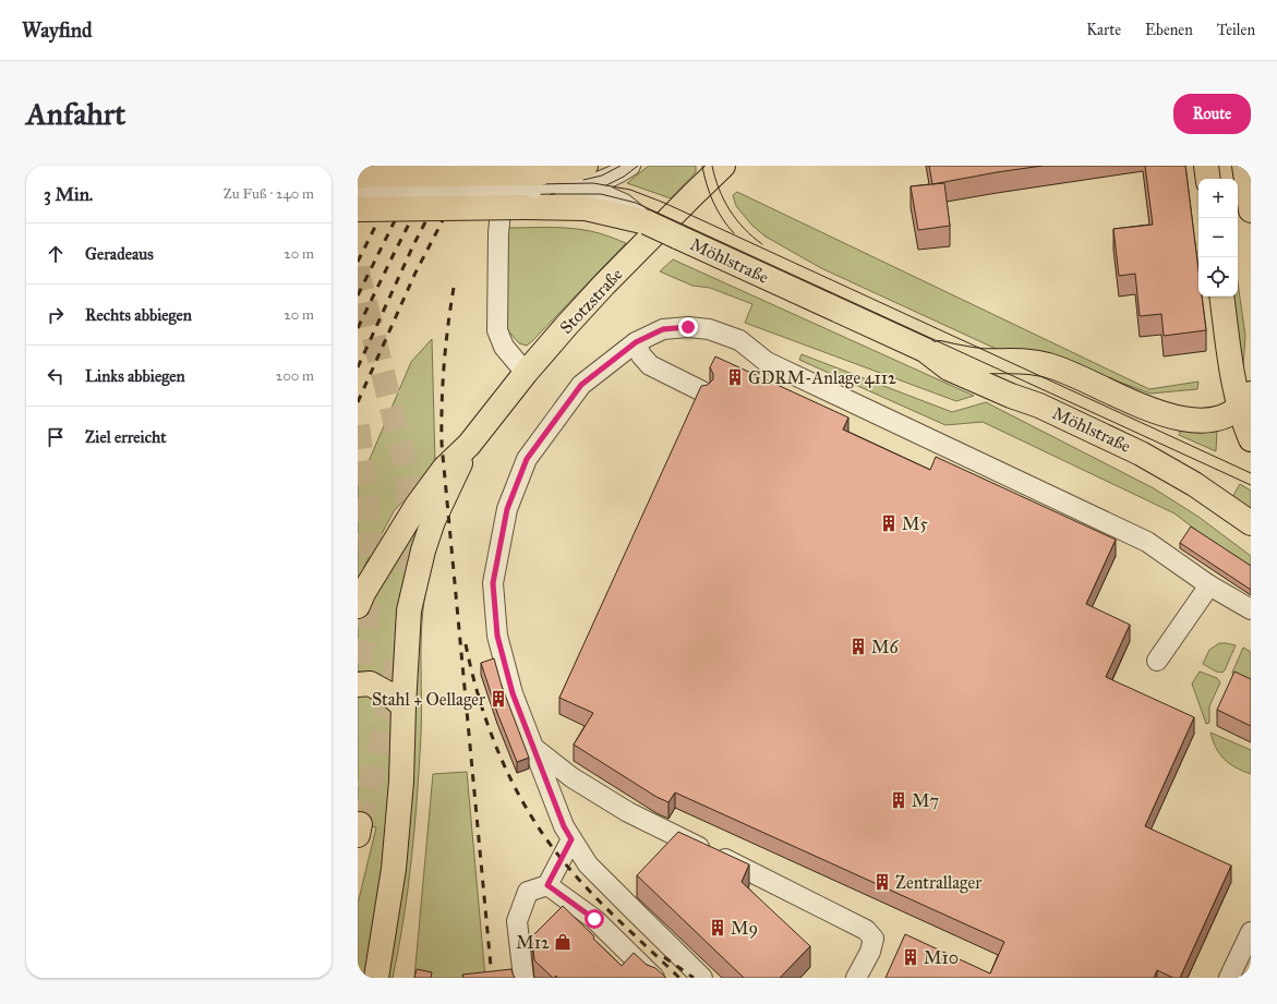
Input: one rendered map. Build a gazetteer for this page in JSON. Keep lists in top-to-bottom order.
{
  "streets": {
    "main road": ["Möhlstraße", "Stotzstraße"]
  },
  "places": {
    "building": [
      "GDRM-Anlage 4112",
      "M5",
      "M6",
      "Stahl + Oellager",
      "M7",
      "Zentrallager",
      "M9",
      "M10"
    ],
    "shop": ["M12"]
  },
  "page": {
    "header": "Wayfind",
    "nav": ["Karte", "Ebenen", "Teilen"],
    "buttons": "Route",
    "title": "Anfahrt",
    "heading": ["3 Min.", "Zu Fuß · 240 m"],
    "map_buttons": ["+", "−"],
    "list": [
      ["Geradeaus", "20 m"],
      ["Rechts abbiegen", "20 m"],
      ["Links abbiegen", "200 m"],
      "Ziel erreicht"
    ]
  }
}
